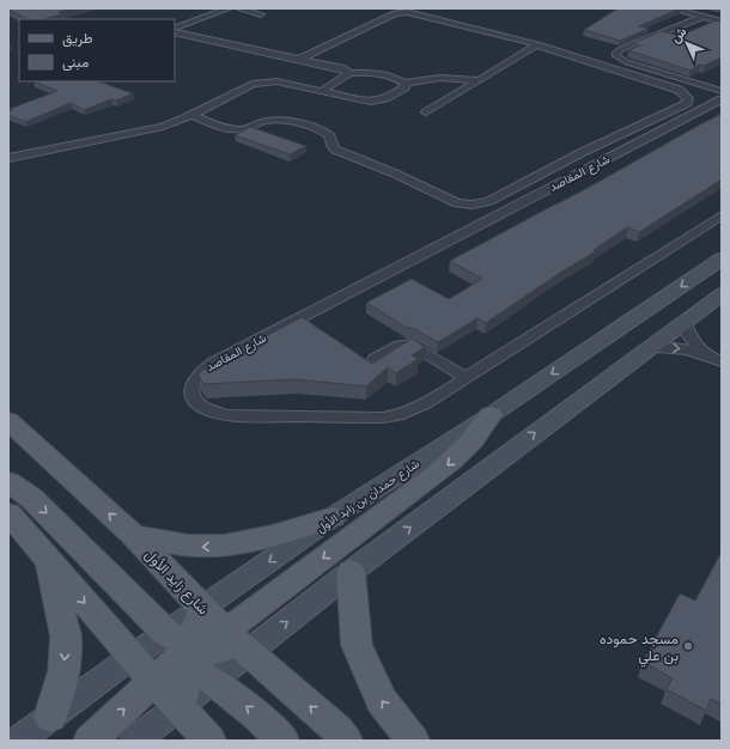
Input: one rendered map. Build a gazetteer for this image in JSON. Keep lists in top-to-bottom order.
{
  "streets": {
    "main road": ["شارع حمدان بن زايد الأول", "شارع زايد الأول"],
    "street": ["شارع المقاصد"]
  },
  "crossings": [
    ["شارع حمدان بن زايد الأول", "شارع زايد الأول"]
  ],
  "places": ["مسجد حموده بن علي"],
  "legend": ["طريق", "مبنى"],
  "north": "top left"
}
